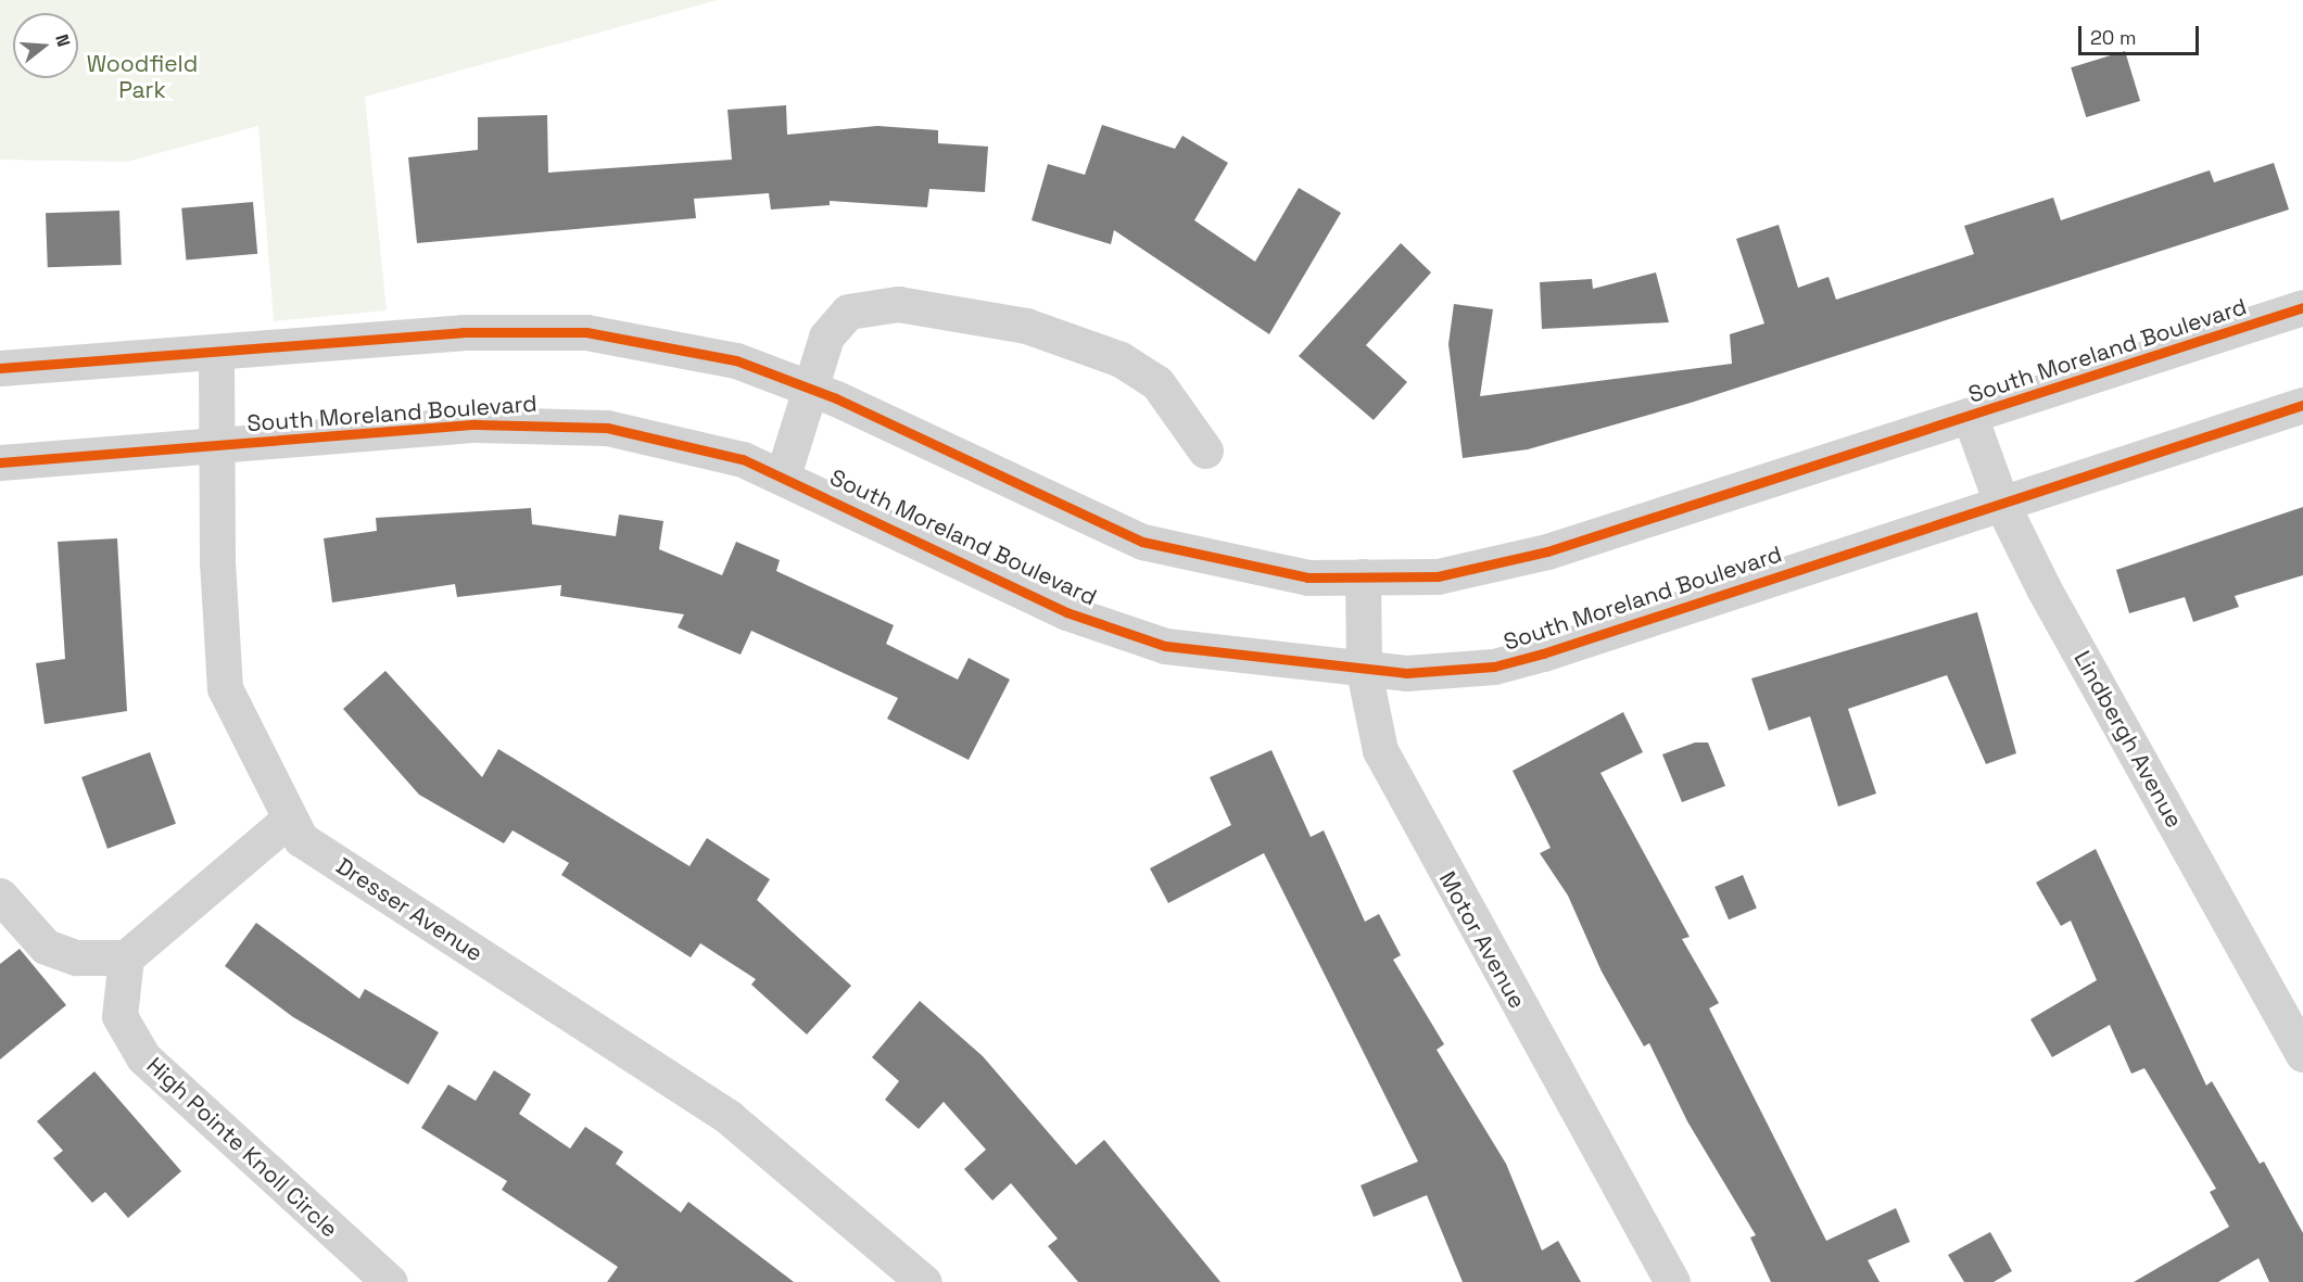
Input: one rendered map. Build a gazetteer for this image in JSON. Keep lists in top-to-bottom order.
{
  "streets": {
    "street": [
      "South Moreland Boulevard",
      "Lindbergh Avenue",
      "Dresser Avenue",
      "Motor Avenue",
      "High Pointe Knoll Circle"
    ]
  },
  "crossings": [
    ["South Moreland Boulevard", "Lindbergh Avenue"],
    ["South Moreland Boulevard", "Dresser Avenue"],
    ["South Moreland Boulevard", "Motor Avenue"]
  ],
  "parks": ["Woodfield Park"],
  "scale_bar": "20 m",
  "north": "right"
}
